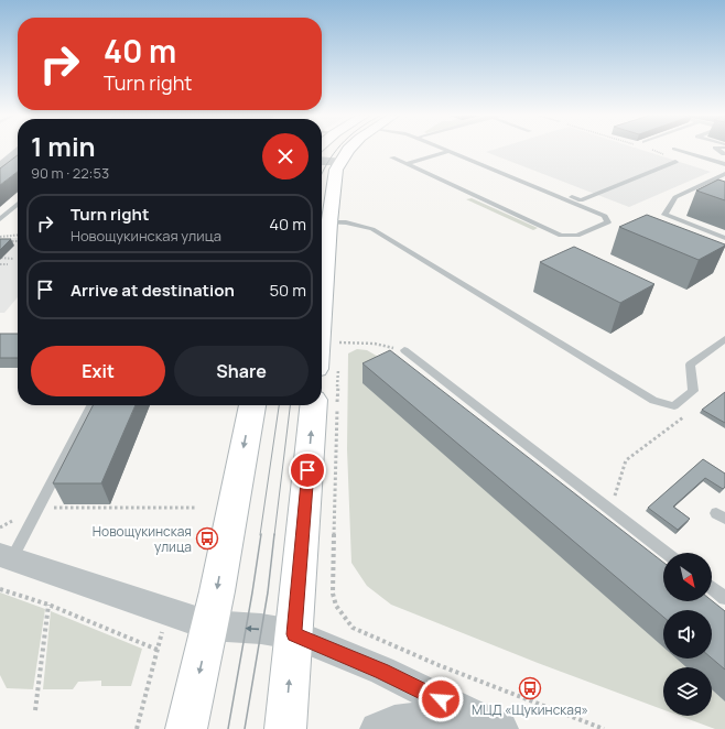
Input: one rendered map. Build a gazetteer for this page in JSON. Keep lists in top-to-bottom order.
{
  "places": {
    "bus stop": ["Новощукинская улица", "МЦД «Щукинская»"]
  },
  "north": "bottom right",
  "page": {
    "turn": ["40 m", "Turn right"],
    "heading": ["1 min", "90 m · 22:53"],
    "list": [
      {
        "name": "Turn right",
        "note": "Новощукинская улица",
        "value": "40 m"
      },
      {
        "name": "Arrive at destination",
        "value": "50 m"
      }
    ],
    "buttons": ["Exit", "Share"]
  }
}
